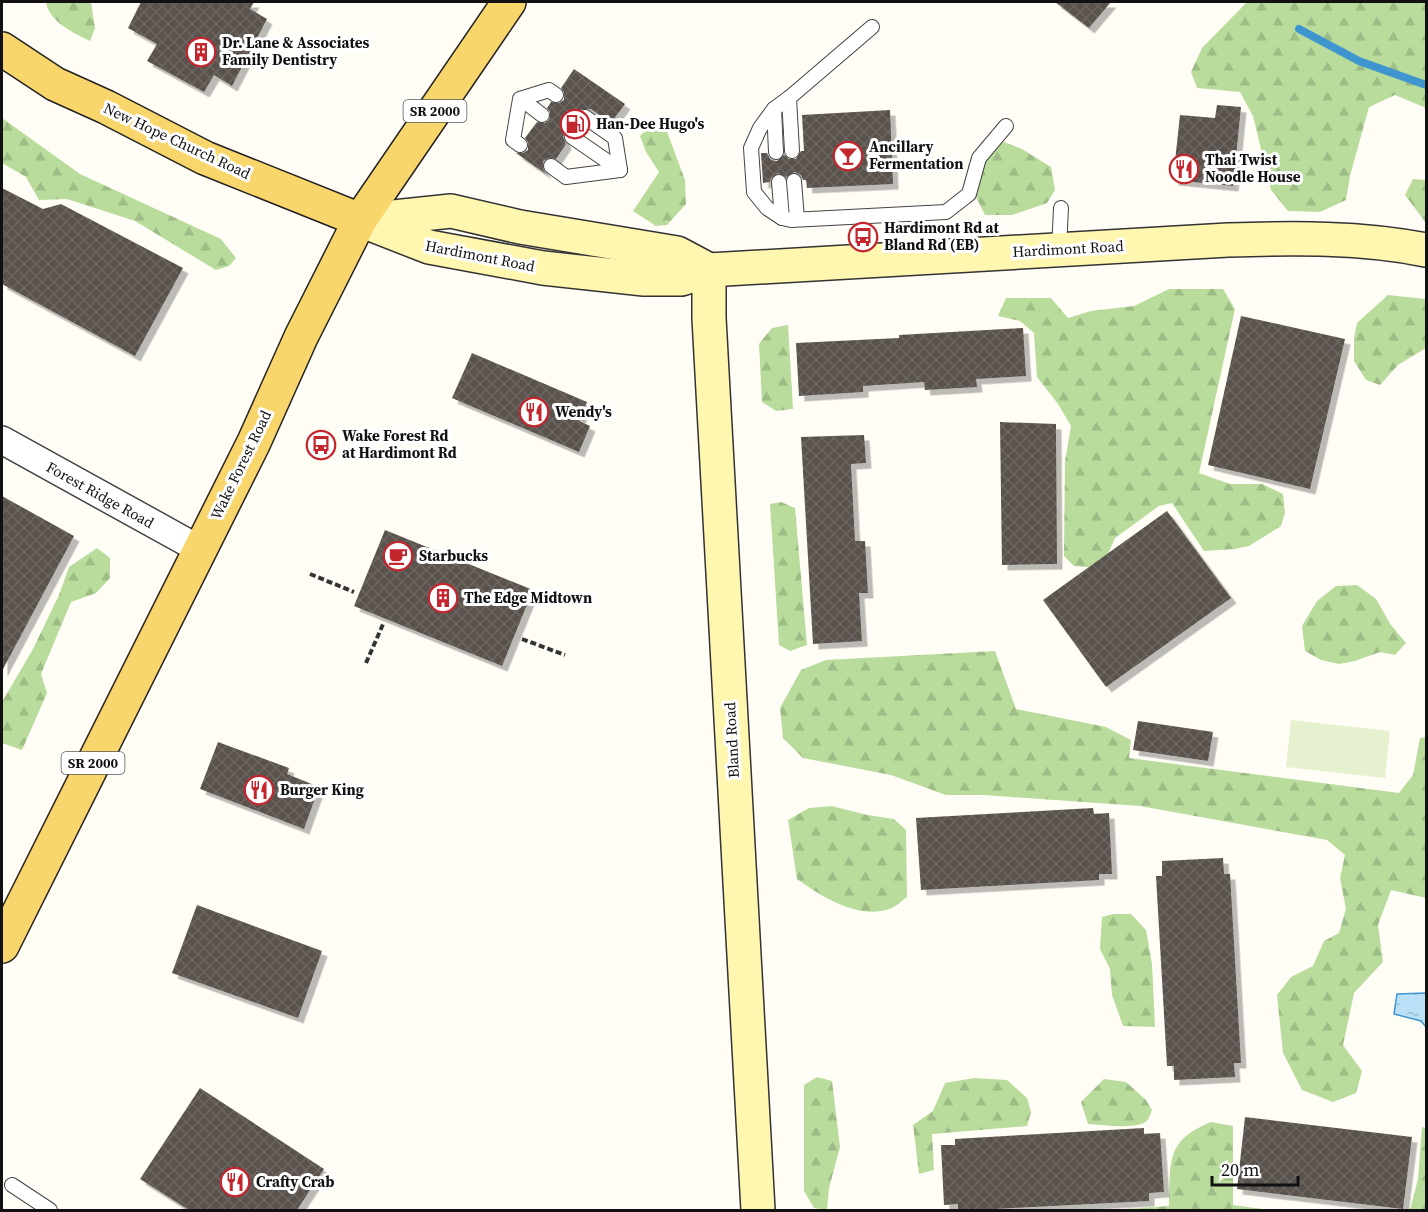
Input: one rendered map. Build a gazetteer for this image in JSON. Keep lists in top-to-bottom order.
{
  "streets": {
    "main road": ["SR 2000", "New Hope Church Road", "Wake Forest Road"],
    "street": ["Hardimont Road", "Forest Ridge Road", "Bland Road"]
  },
  "crossings": [
    ["New Hope Church Road", "Hardimont Road"],
    ["New Hope Church Road", "Wake Forest Road"],
    ["Hardimont Road", "Wake Forest Road"],
    ["Hardimont Road", "Bland Road"],
    ["Wake Forest Road", "Forest Ridge Road"]
  ],
  "places": {
    "building": ["Dr. Lane & Associates Family Dentistry", "The Edge Midtown"],
    "fuel station": ["Han-Dee Hugo's"],
    "bar": ["Ancillary Fermentation"],
    "restaurant": [
      "Thai Twist Noodle House",
      "Wendy's",
      "Burger King",
      "Crafty Crab"
    ],
    "bus stop": ["Hardimont Rd at Bland Rd (EB)", "Wake Forest Rd at Hardimont Rd"],
    "cafe": ["Starbucks"]
  },
  "scale_bar": "20 m"
}
